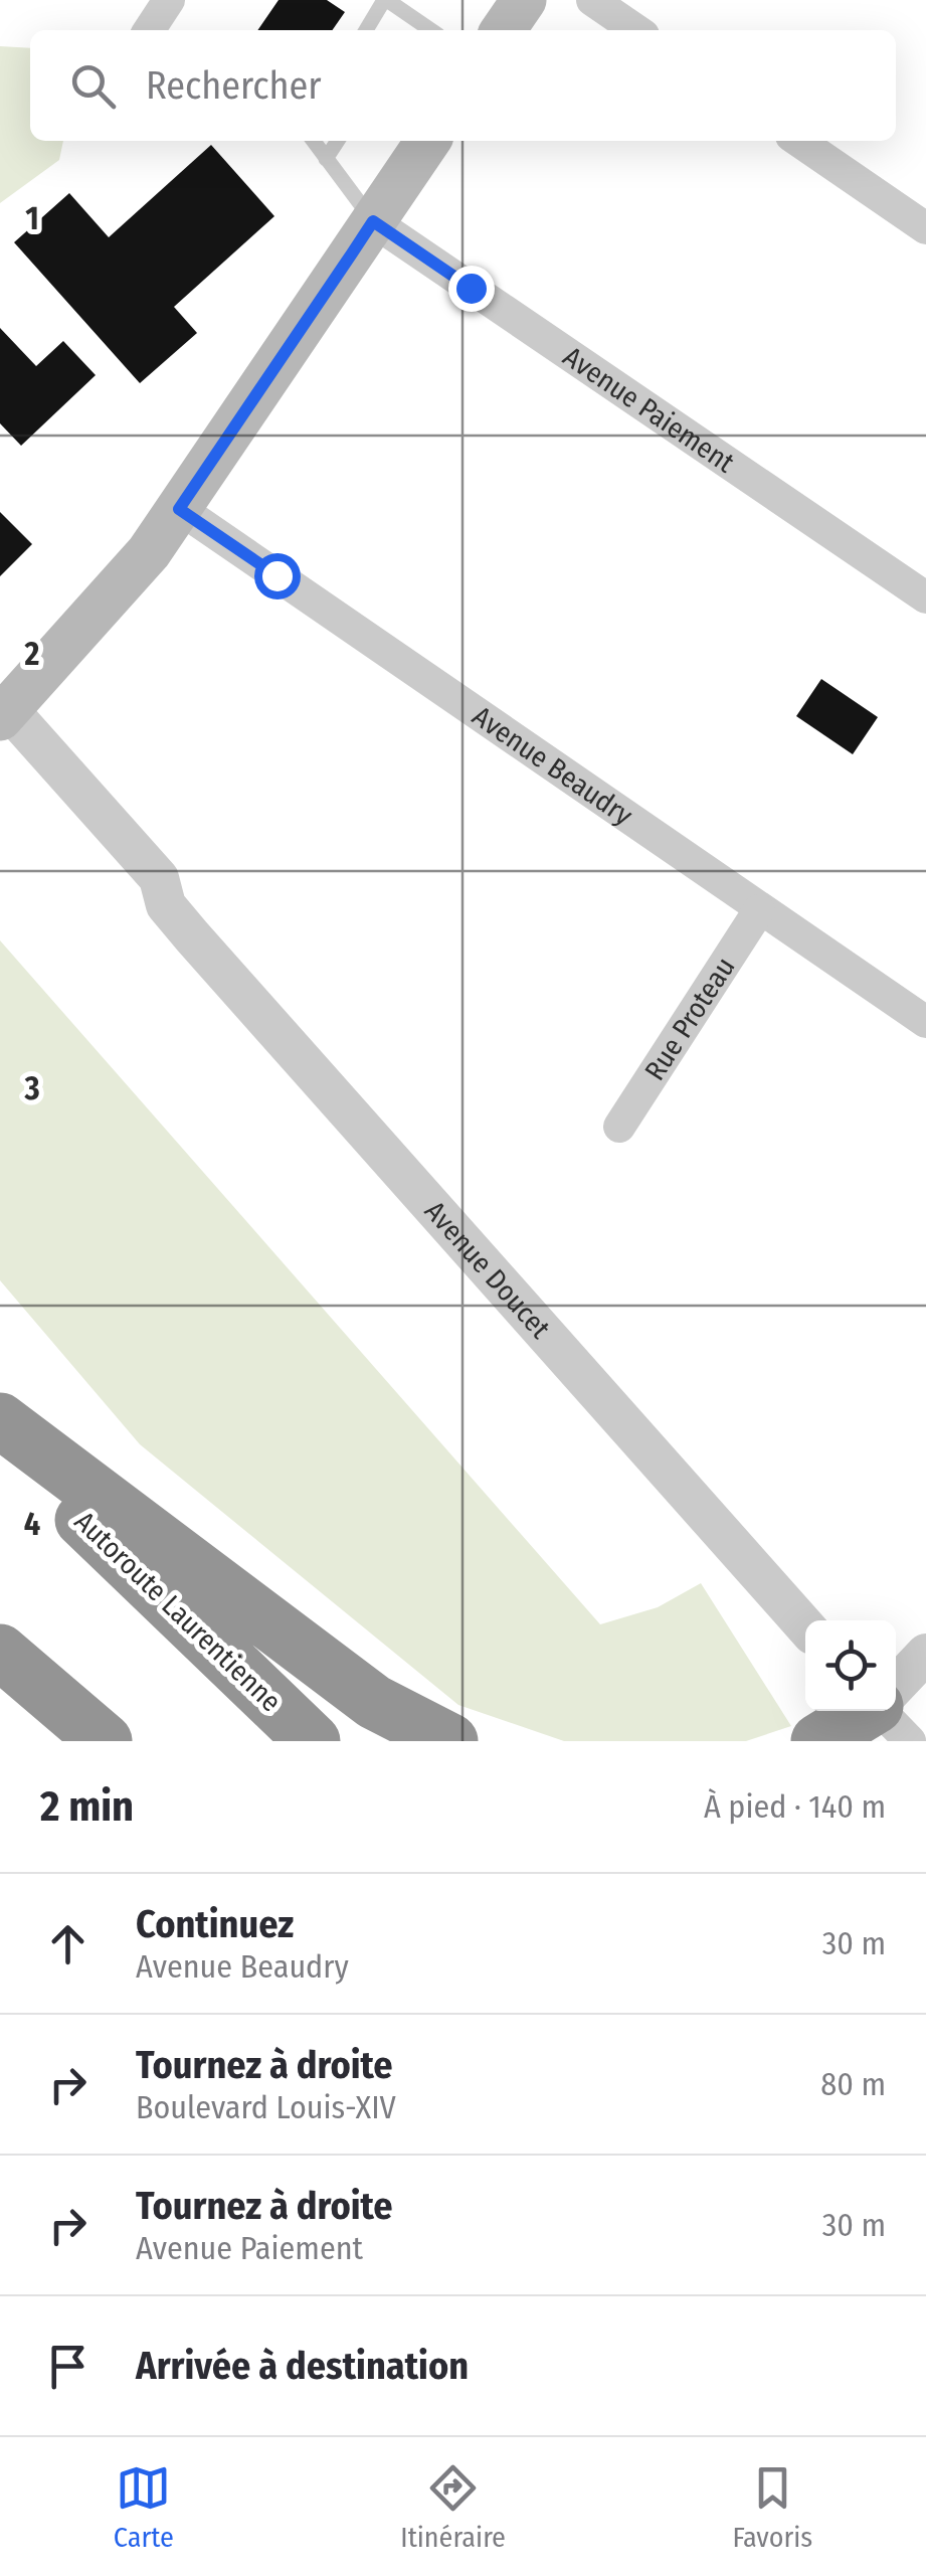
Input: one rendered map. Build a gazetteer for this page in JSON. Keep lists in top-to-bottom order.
{
  "streets": {
    "highway": ["Autoroute Laurentienne"],
    "street": [
      "Avenue Paiement",
      "Avenue Beaudry",
      "Rue Proteau",
      "Avenue Doucet"
    ]
  },
  "crossings": [
    ["Avenue Beaudry", "Rue Proteau"]
  ],
  "page": {
    "search": "Rechercher",
    "heading": ["2 min", "À pied · 140 m"],
    "list": [
      ["Continuez", "Avenue Beaudry", "30 m"],
      ["Tournez à droite", "Boulevard Louis-XIV", "80 m"],
      ["Tournez à droite", "Avenue Paiement", "30 m"],
      "Arrivée à destination"
    ],
    "nav": ["Carte", "Itinéraire", "Favoris"]
  },
  "grid": {
    "rows": [
      "1",
      "2",
      "3",
      "4"
    ]
  }
}
